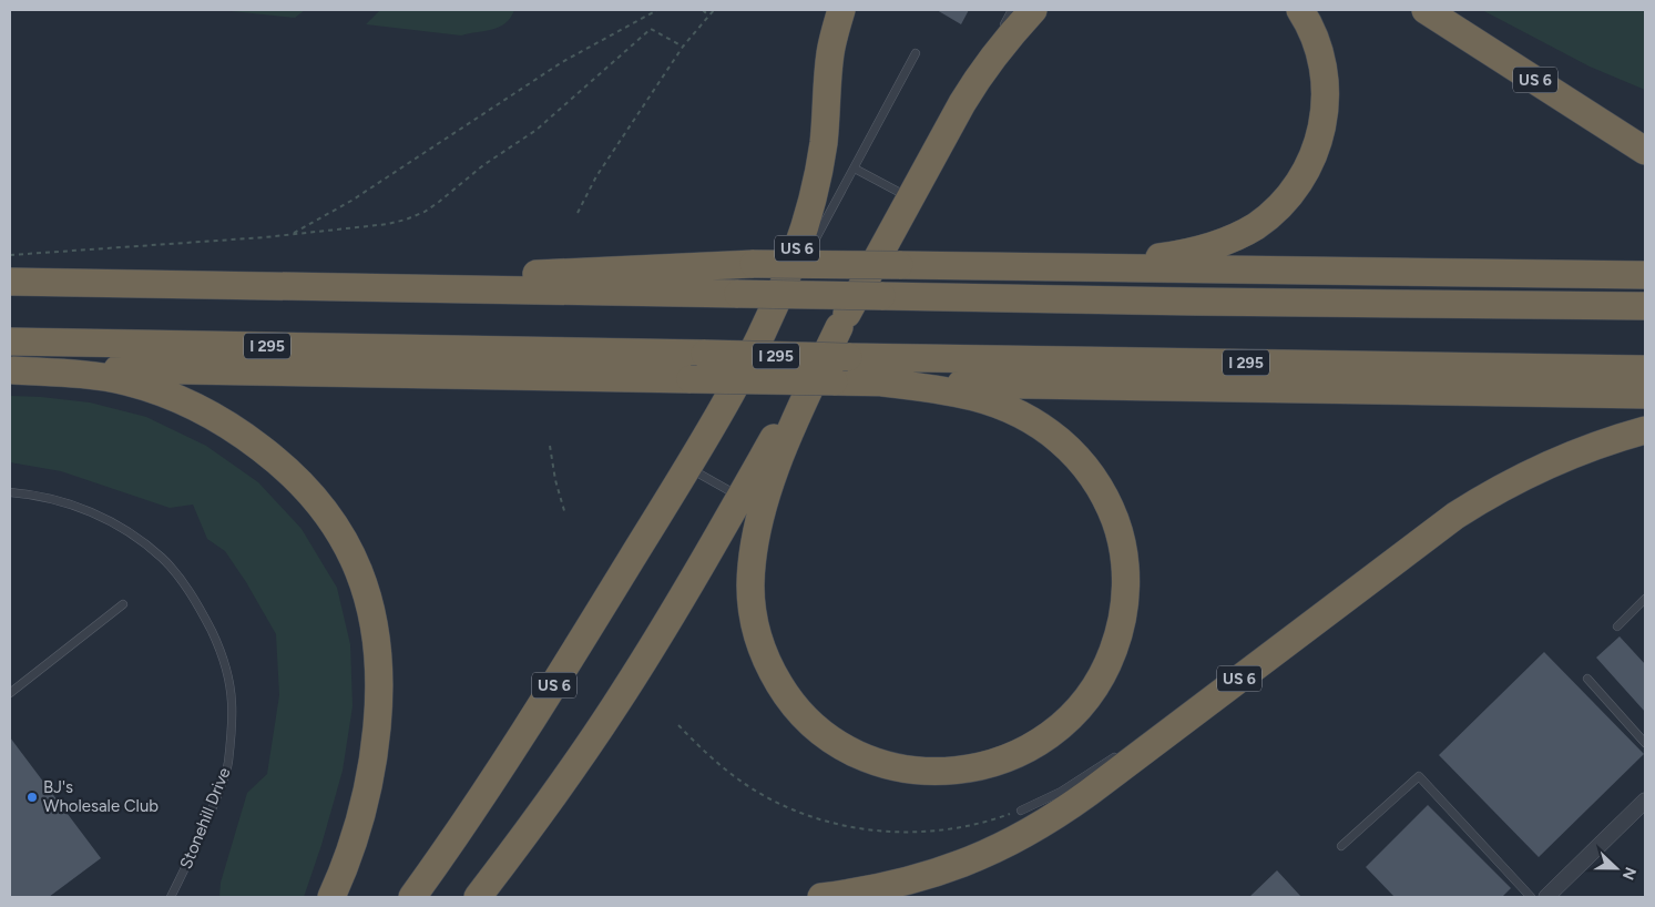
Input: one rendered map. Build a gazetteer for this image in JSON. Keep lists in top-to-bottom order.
{
  "streets": {
    "highway": ["US 6", "I 295"],
    "lane": ["Stonehill Drive"]
  },
  "places": ["BJ's Wholesale Club"],
  "north": "right"
}
